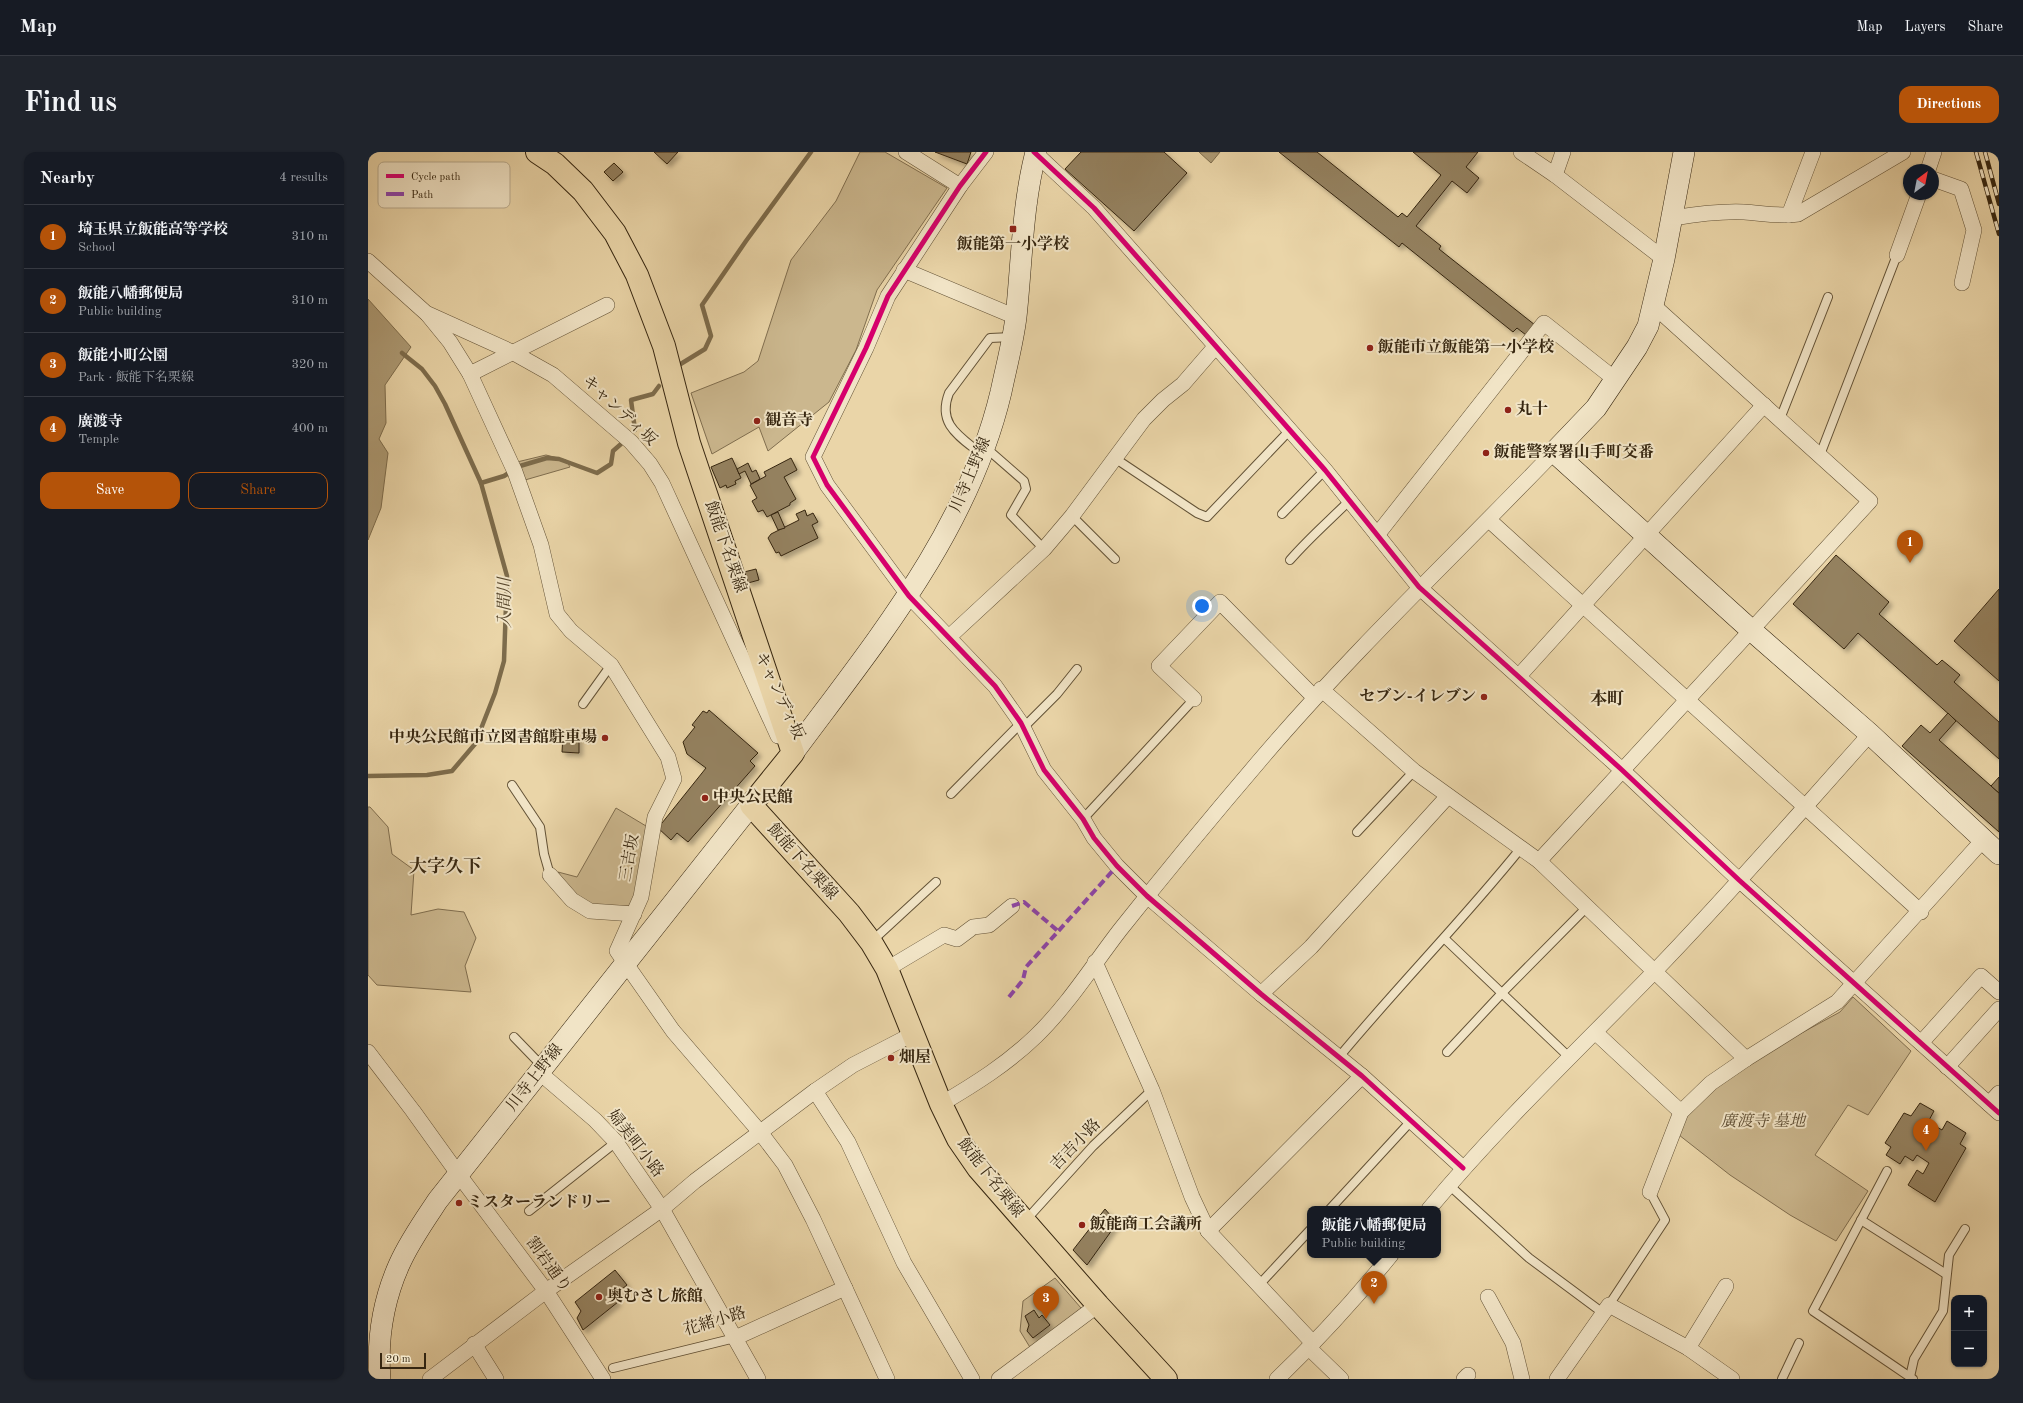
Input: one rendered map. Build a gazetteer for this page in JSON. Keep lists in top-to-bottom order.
{
  "streets": {
    "main road": ["飯能下名栗線"],
    "street": [
      "キャンディ坂",
      "川寺上野線",
      "三吉坂",
      "婦美町小路",
      "割岩通り",
      "花緒小路"
    ],
    "lane": ["吉吉小路"]
  },
  "crossings": [
    ["キャンディ坂", "川寺上野線"],
    ["キャンディ坂", "飯能下名栗線"],
    ["キャンディ坂", "三吉坂"],
    ["川寺上野線", "飯能下名栗線"],
    ["川寺上野線", "三吉坂"],
    ["川寺上野線", "婦美町小路"],
    ["川寺上野線", "割岩通り"],
    ["飯能下名栗線", "吉吉小路"],
    ["婦美町小路", "花緒小路"],
    ["割岩通り", "花緒小路"]
  ],
  "districts": ["本町", "大字久下"],
  "water": ["入間川"],
  "parks": ["廣渡寺 墓地"],
  "places": {
    "transit": ["飯能第一小学校"],
    "other": [
      "飯能市立飯能第一小学校",
      "丸十",
      "観音寺",
      "飯能警察署山手町交番",
      "セブン-イレブン",
      "中央公民館市立図書館駐車場",
      "中央公民館",
      "畑屋",
      "ミスターランドリー",
      "飯能商工会議所",
      "奥むさし旅館"
    ]
  },
  "legend": ["Cycle path", "Path"],
  "scale_bar": "20 m",
  "north": "top right",
  "page": {
    "header": "Map",
    "nav": ["Map", "Layers", "Share"],
    "buttons": [
      "Directions",
      ["Save", "Share"]
    ],
    "title": "Find us",
    "heading": ["Nearby", "4 results"],
    "list": [
      {
        "mark": "1",
        "name": "埼玉県立飯能高等学校",
        "note": "School",
        "value": "310 m"
      },
      {
        "mark": "2",
        "name": "飯能八幡郵便局",
        "note": "Public building",
        "value": "310 m"
      },
      {
        "mark": "3",
        "name": "飯能小町公園",
        "note": "Park · 飯能下名栗線",
        "value": "320 m"
      },
      {
        "mark": "4",
        "name": "廣渡寺",
        "note": "Temple",
        "value": "400 m"
      }
    ],
    "pins": [
      "1",
      "4",
      "2",
      "3"
    ],
    "popup": ["飯能八幡郵便局", "Public building"],
    "map_buttons": ["+", "−"],
    "scale": "20 m"
  }
}
